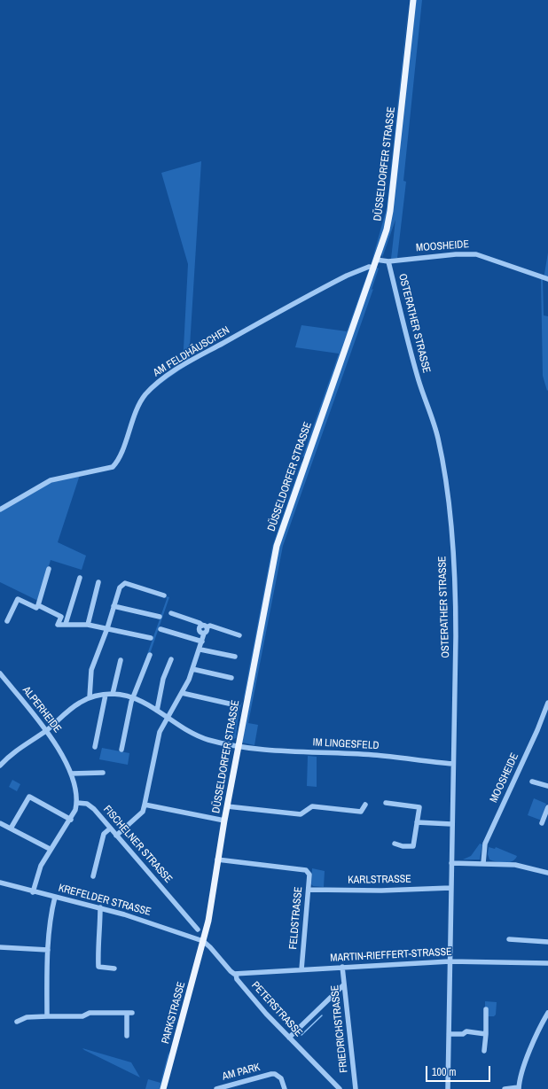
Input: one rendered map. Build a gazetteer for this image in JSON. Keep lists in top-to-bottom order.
{
  "streets": {
    "main road": ["DÜSSELDORFER STRASSE", "PARKSTRASSE"],
    "street": [
      "MOOSHEIDE",
      "OSTERATHER STRASSE",
      "AM FELDHÄUSCHEN",
      "ALPERHEIDE",
      "IM LINGESFELD",
      "FISCHELNER STRASSE",
      "KARLSTRASSE",
      "KREFELDER STRASSE",
      "FELDSTRASSE",
      "MARTIN-RIEFFERT-STRASSE",
      "PETERSTRASSE",
      "FRIEDRICHSTRASSE",
      "AM PARK"
    ]
  },
  "crossings": [
    ["DÜSSELDORFER STRASSE", "MOOSHEIDE"],
    ["DÜSSELDORFER STRASSE", "AM FELDHÄUSCHEN"],
    ["DÜSSELDORFER STRASSE", "IM LINGESFELD"],
    ["DÜSSELDORFER STRASSE", "KREFELDER STRASSE"],
    ["DÜSSELDORFER STRASSE", "FELDSTRASSE"],
    ["DÜSSELDORFER STRASSE", "PETERSTRASSE"],
    ["DÜSSELDORFER STRASSE", "PARKSTRASSE"],
    ["MOOSHEIDE", "OSTERATHER STRASSE"],
    ["OSTERATHER STRASSE", "IM LINGESFELD"],
    ["OSTERATHER STRASSE", "KARLSTRASSE"],
    ["OSTERATHER STRASSE", "MARTIN-RIEFFERT-STRASSE"],
    ["KARLSTRASSE", "FELDSTRASSE"],
    ["KREFELDER STRASSE", "PETERSTRASSE"],
    ["KREFELDER STRASSE", "PARKSTRASSE"],
    ["FELDSTRASSE", "MARTIN-RIEFFERT-STRASSE"],
    ["MARTIN-RIEFFERT-STRASSE", "PETERSTRASSE"],
    ["MARTIN-RIEFFERT-STRASSE", "FRIEDRICHSTRASSE"],
    ["PETERSTRASSE", "PARKSTRASSE"]
  ],
  "scale_bar": "100 m"
}
